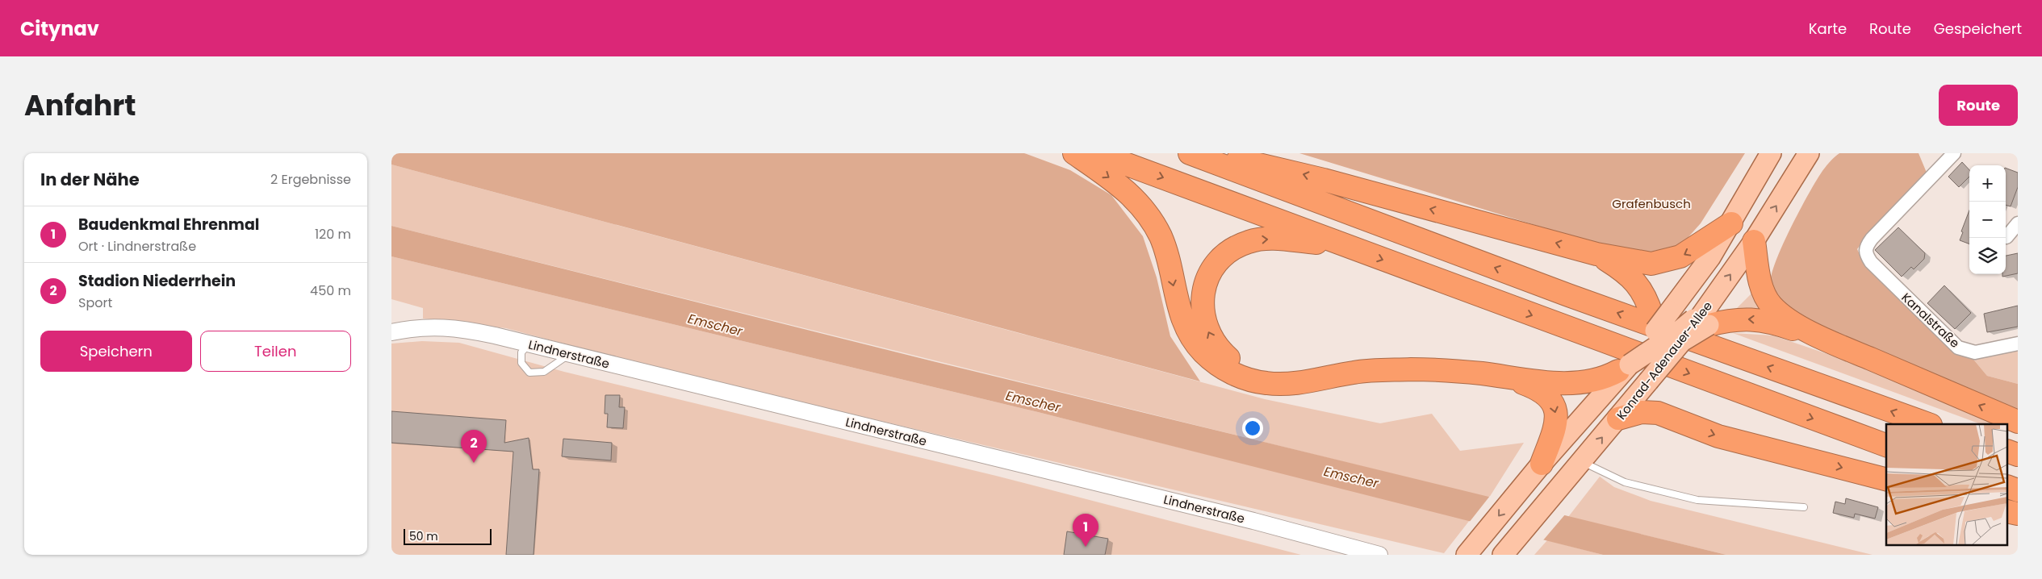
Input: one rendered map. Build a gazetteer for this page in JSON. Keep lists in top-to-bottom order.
{
  "streets": {
    "main road": ["Konrad-Adenauer-Allee"],
    "street": ["Kanalstraße", "Lindnerstraße"]
  },
  "water": ["Emscher"],
  "parks": ["Grafenbusch"],
  "scale_bar": "50 m",
  "page": {
    "header": "Citynav",
    "nav": ["Karte", "Route", "Gespeichert"],
    "title": "Anfahrt",
    "buttons": [
      "Route",
      ["Speichern", "Teilen"]
    ],
    "heading": ["In der Nähe", "2 Ergebnisse"],
    "map_buttons": ["+", "−"],
    "list": [
      {
        "mark": "1",
        "name": "Baudenkmal Ehrenmal",
        "note": "Ort · Lindnerstraße",
        "value": "120 m"
      },
      {
        "mark": "2",
        "name": "Stadion Niederrhein",
        "note": "Sport",
        "value": "450 m"
      }
    ],
    "pins": ["2", "1"],
    "scale": "50 m"
  }
}
